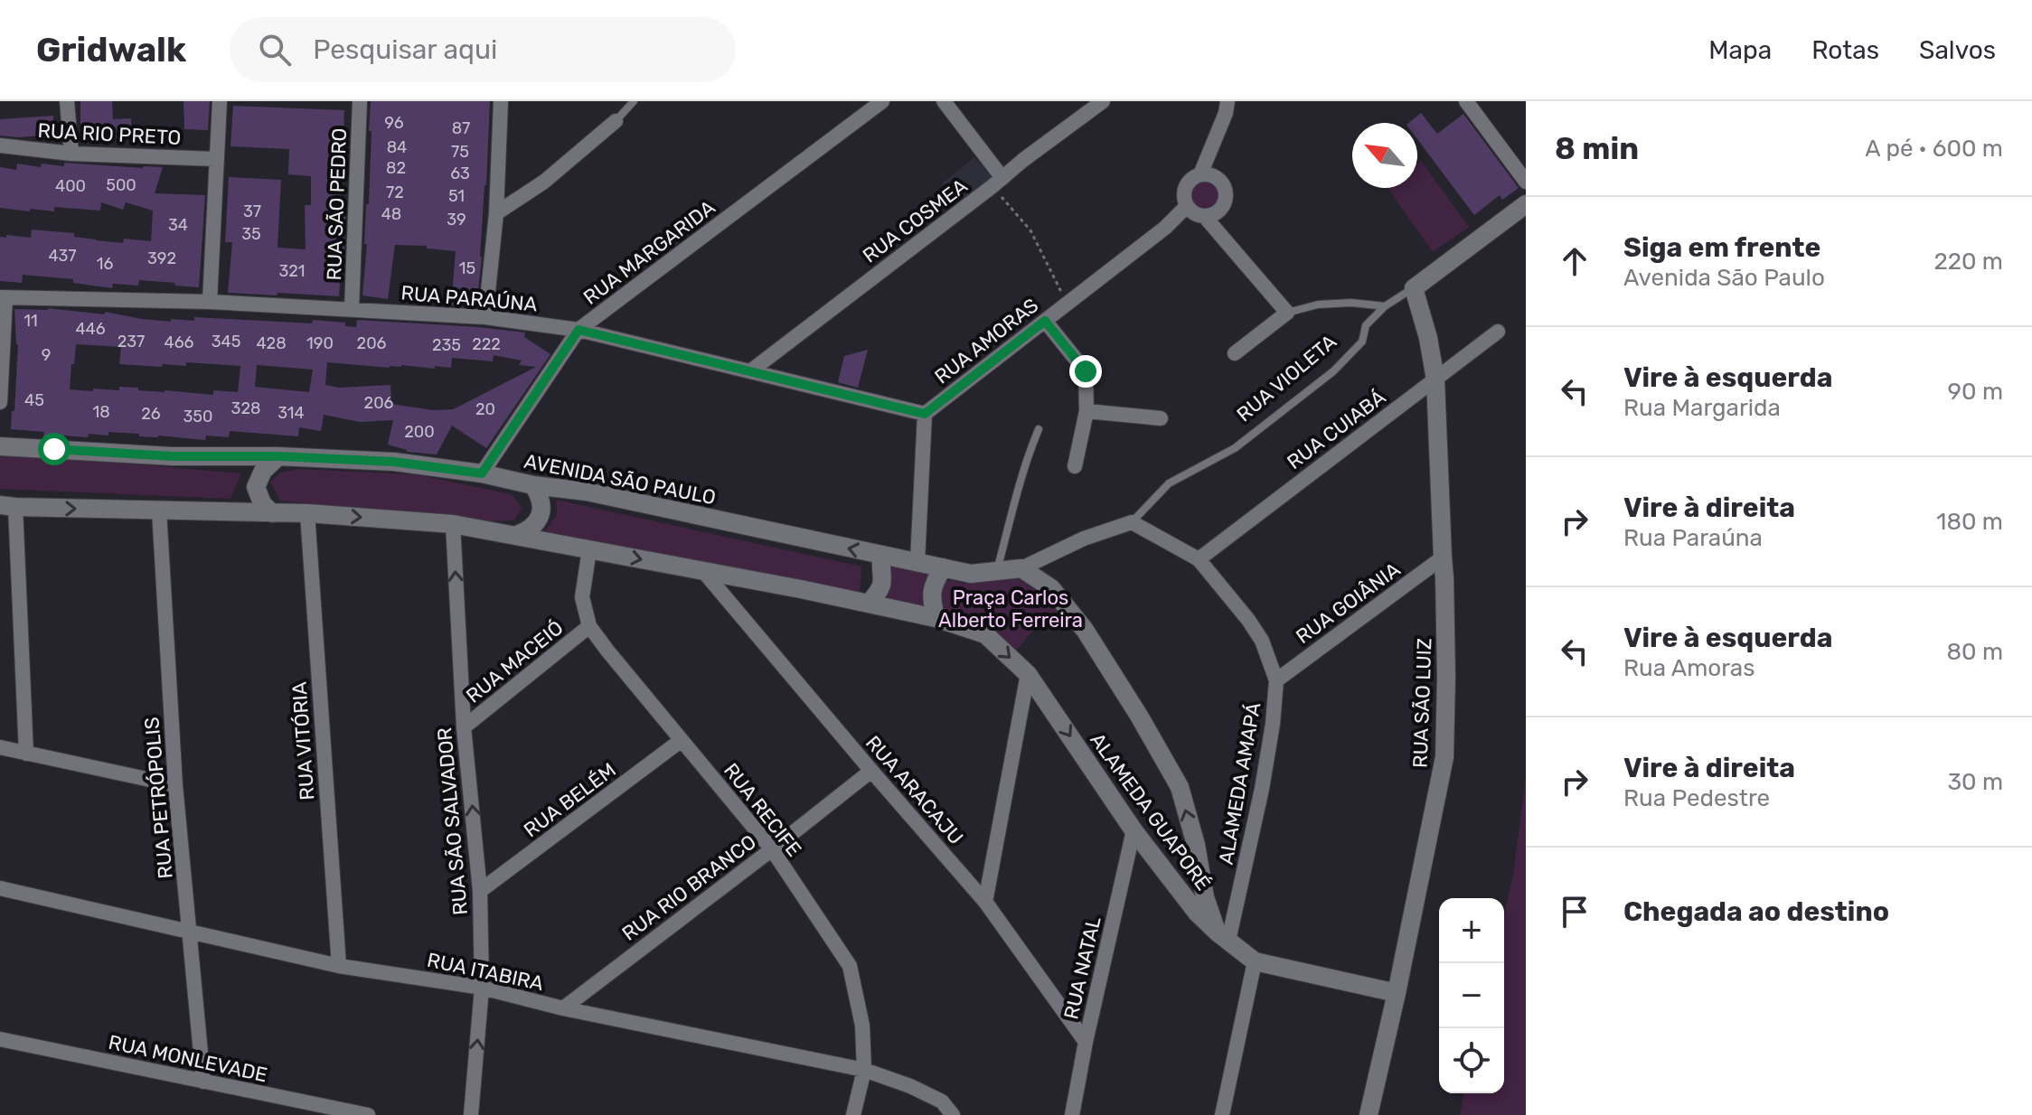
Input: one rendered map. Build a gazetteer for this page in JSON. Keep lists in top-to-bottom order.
{
  "streets": {
    "street": [
      "RUA RIO PRETO",
      "RUA SÃO PEDRO",
      "RUA COSMEA",
      "RUA MARGARIDA",
      "RUA PARAÚNA",
      "RUA AMORAS",
      "RUA VIOLETA",
      "RUA CUIABÁ",
      "AVENIDA SÃO PAULO",
      "RUA GOIÂNIA",
      "RUA MACEIÓ",
      "RUA SÃO LUIZ",
      "RUA VITÓRIA",
      "ALAMEDA AMAPÁ",
      "RUA ARACAJU",
      "RUA PETRÓPOLIS",
      "RUA BELÉM",
      "RUA RECIFE",
      "ALAMEDA GUAPORÉ",
      "RUA SÃO SALVADOR",
      "RUA RIO BRANCO",
      "RUA NATAL",
      "RUA ITABIRA",
      "RUA MONLEVADE"
    ]
  },
  "crossings": [
    ["RUA SÃO PEDRO", "RUA PARAÚNA"],
    ["RUA COSMEA", "RUA PARAÚNA"],
    ["RUA MARGARIDA", "RUA PARAÚNA"],
    ["RUA MARGARIDA", "AVENIDA SÃO PAULO"],
    ["RUA PARAÚNA", "RUA AMORAS"],
    ["RUA VIOLETA", "AVENIDA SÃO PAULO"],
    ["RUA VIOLETA", "RUA SÃO LUIZ"],
    ["RUA VIOLETA", "ALAMEDA AMAPÁ"],
    ["RUA CUIABÁ", "RUA SÃO LUIZ"],
    ["RUA CUIABÁ", "ALAMEDA AMAPÁ"],
    ["AVENIDA SÃO PAULO", "ALAMEDA AMAPÁ"],
    ["RUA GOIÂNIA", "RUA SÃO LUIZ"],
    ["RUA GOIÂNIA", "ALAMEDA AMAPÁ"],
    ["RUA MACEIÓ", "RUA RECIFE"],
    ["RUA MACEIÓ", "RUA SÃO SALVADOR"],
    ["RUA VITÓRIA", "RUA ITABIRA"],
    ["ALAMEDA AMAPÁ", "ALAMEDA GUAPORÉ"],
    ["RUA ARACAJU", "RUA RIO BRANCO"],
    ["RUA ARACAJU", "RUA NATAL"],
    ["RUA PETRÓPOLIS", "RUA ITABIRA"],
    ["RUA PETRÓPOLIS", "RUA MONLEVADE"],
    ["RUA BELÉM", "RUA RECIFE"],
    ["RUA BELÉM", "RUA SÃO SALVADOR"],
    ["RUA RECIFE", "RUA RIO BRANCO"],
    ["RUA RECIFE", "RUA ITABIRA"],
    ["ALAMEDA GUAPORÉ", "RUA NATAL"],
    ["RUA SÃO SALVADOR", "RUA ITABIRA"],
    ["RUA RIO BRANCO", "RUA ITABIRA"]
  ],
  "one_way": ["RUA SÃO SALVADOR"],
  "parks": ["Praça Carlos Alberto Ferreira"],
  "house_numbers": [
    "96",
    "87",
    "84",
    "75",
    "82",
    "63",
    "500",
    "400",
    "72",
    "51",
    "37",
    "48",
    "39",
    "34",
    "35",
    "437",
    "392",
    "16",
    "15",
    "321",
    "11",
    "446",
    "237",
    "345",
    "466",
    "428",
    "190",
    "206",
    "222",
    "235",
    "9",
    "45",
    "206",
    "328",
    "20",
    "18",
    "314",
    "26",
    "350",
    "200"
  ],
  "north": "top left",
  "page": {
    "header": "Gridwalk",
    "search": "Pesquisar aqui",
    "nav": ["Mapa", "Rotas", "Salvos"],
    "heading": ["8 min", "A pé · 600 m"],
    "list": [
      ["Siga em frente", "Avenida São Paulo", "220 m"],
      ["Vire à esquerda", "Rua Margarida", "90 m"],
      ["Vire à direita", "Rua Paraúna", "180 m"],
      ["Vire à esquerda", "Rua Amoras", "80 m"],
      ["Vire à direita", "Rua Pedestre", "30 m"],
      "Chegada ao destino"
    ],
    "map_buttons": ["+", "−"]
  }
}
